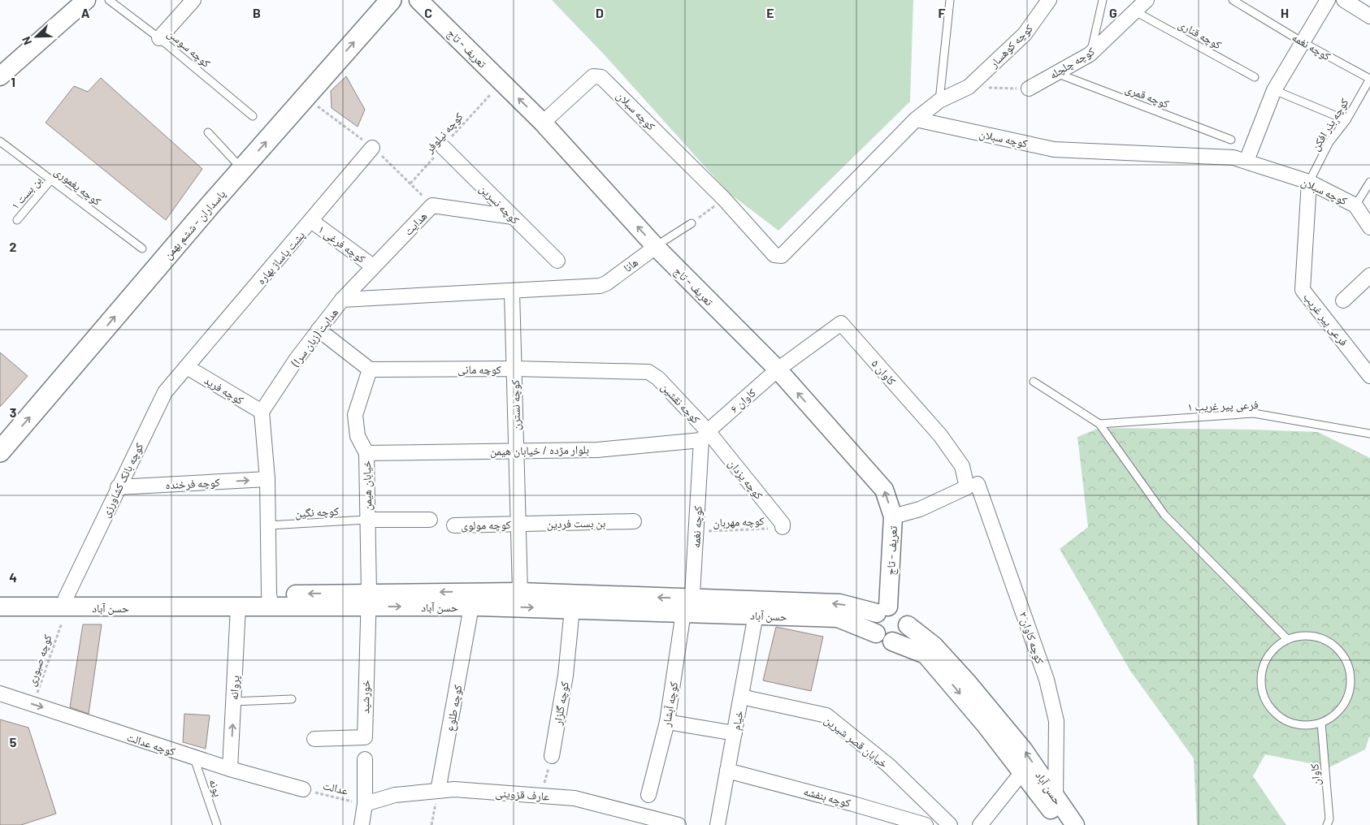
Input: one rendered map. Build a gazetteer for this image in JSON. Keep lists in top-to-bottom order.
{
  "streets": {
    "main road": ["پاسداران - ششم بهمن"],
    "street": [
      "کوچه کوهسار",
      "کوچه نغمه",
      "تعریف - تاج",
      "کوچه چلچله",
      "کوچه سبلان",
      "کوچه نسرین",
      "هدایت",
      "کوچه فرغی ۱",
      "پشت پاساژ بهاره",
      "هانا",
      "فرعی پیر غریب",
      "هدایت (زبان سرا)",
      "کوچه مانی",
      "کاوان ۵",
      "کوچه فرید",
      "کاوان ۶",
      "کوچه نقشین",
      "کوچه نسترن",
      "بلوار مژده / خیابان هیمن",
      "کوچه یزدان",
      "کوچه بانک کشاورزی",
      "کوچه فرخنده",
      "خیابان هیمن",
      "بن بست فردین",
      "کوچه مولوی",
      "حسن آباد",
      "کوچه کاوان ۲",
      "پروانه",
      "خورشید",
      "کوچه گلزار",
      "کوچه آبشار",
      "کوچه طلوع",
      "خیام",
      "خیابان قصر شیرین",
      "کوچه عدالت",
      "عارف قزوینی",
      "کوچه بنفشه"
    ],
    "lane": [
      "کوچه قناری",
      "کوچه سوسن",
      "کوچه قمری",
      "کوچه بذر افکن",
      "کوچه یغموری",
      "بن بست ۱",
      "فرعی پیر غریب ۱",
      "کوچه نگین",
      "کاوان",
      "پونه"
    ],
    "path": [
      "کوچه نیلوفر",
      "کوچه مهربان",
      "کوچه صبوری",
      "عدالت"
    ]
  },
  "crossings": [
    ["کوچه قناری", "کوچه چلچله"],
    ["کوچه نغمه", "کوچه بذر افکن"],
    ["کوچه نغمه", "کاوان ۶"],
    ["کوچه نغمه", "کوچه نقشین"],
    ["کوچه نغمه", "بلوار مژده / خیابان هیمن"],
    ["کوچه نغمه", "کوچه یزدان"],
    ["کوچه نغمه", "کوچه مهربان"],
    ["کوچه نغمه", "حسن آباد"],
    ["کوچه نغمه", "کوچه آبشار"],
    ["تعریف - تاج", "کوچه سبلان"],
    ["تعریف - تاج", "هانا"],
    ["تعریف - تاج", "کاوان ۵"],
    ["تعریف - تاج", "کاوان ۶"],
    ["تعریف - تاج", "حسن آباد"],
    ["کوچه چلچله", "کوچه قمری"],
    ["کوچه سبلان", "کوچه بذر افکن"],
    ["کوچه سبلان", "فرعی پیر غریب"],
    ["کوچه بذر افکن", "فرعی پیر غریب"],
    ["کوچه نیلوفر", "کوچه نسرین"],
    ["کوچه یغموری", "بن بست ۱"],
    ["کوچه نسرین", "هدایت"],
    ["هدایت", "کوچه فرغی ۱"],
    ["هدایت", "هدایت (زبان سرا)"],
    ["کوچه فرغی ۱", "پشت پاساژ بهاره"],
    ["پشت پاساژ بهاره", "کوچه فرید"],
    ["پشت پاساژ بهاره", "کوچه بانک کشاورزی"],
    ["هانا", "هدایت (زبان سرا)"],
    ["هدایت (زبان سرا)", "کوچه فرید"],
    ["هدایت (زبان سرا)", "کوچه نسترن"],
    ["کوچه مانی", "کوچه نقشین"],
    ["کوچه مانی", "کوچه نسترن"],
    ["کوچه مانی", "خیابان هیمن"],
    ["کاوان ۵", "کاوان ۶"],
    ["کاوان ۵", "کوچه کاوان ۲"],
    ["کوچه فرید", "کوچه بانک کشاورزی"],
    ["کاوان ۶", "کوچه نقشین"],
    ["کاوان ۶", "بلوار مژده / خیابان هیمن"],
    ["کاوان ۶", "کوچه یزدان"],
    ["کوچه نقشین", "بلوار مژده / خیابان هیمن"],
    ["کوچه نقشین", "کوچه یزدان"],
    ["کوچه نسترن", "بلوار مژده / خیابان هیمن"],
    ["کوچه نسترن", "بن بست فردین"],
    ["کوچه نسترن", "کوچه مولوی"],
    ["کوچه نسترن", "حسن آباد"],
    ["بلوار مژده / خیابان هیمن", "کوچه یزدان"],
    ["بلوار مژده / خیابان هیمن", "خیابان هیمن"],
    ["کوچه یزدان", "کوچه مهربان"],
    ["کوچه بانک کشاورزی", "کوچه فرخنده"],
    ["کوچه بانک کشاورزی", "حسن آباد"],
    ["خیابان هیمن", "کوچه نگین"],
    ["خیابان هیمن", "حسن آباد"],
    ["خیابان هیمن", "خورشید"],
    ["بن بست فردین", "کوچه مولوی"],
    ["حسن آباد", "کوچه کاوان ۲"],
    ["حسن آباد", "پروانه"],
    ["حسن آباد", "خورشید"],
    ["حسن آباد", "کوچه گلزار"],
    ["حسن آباد", "کوچه آبشار"],
    ["حسن آباد", "کوچه طلوع"],
    ["حسن آباد", "خیام"],
    ["کوچه صبوری", "کوچه عدالت"],
    ["پروانه", "کوچه عدالت"],
    ["کوچه طلوع", "عارف قزوینی"],
    ["خیام", "خیابان قصر شیرین"],
    ["خیام", "کوچه بنفشه"],
    ["کوچه عدالت", "پونه"],
    ["کوچه عدالت", "عدالت"],
    ["عدالت", "عارف قزوینی"]
  ],
  "one_way": [
    "تعریف - تاج",
    "پاسداران - ششم بهمن",
    "کوچه فرخنده",
    "پروانه",
    "کوچه عدالت"
  ],
  "north": "bottom left",
  "grid": {
    "columns": [
      "A",
      "B",
      "C",
      "D",
      "E",
      "F",
      "G",
      "H"
    ],
    "rows": [
      "1",
      "2",
      "3",
      "4",
      "5"
    ]
  }
}
